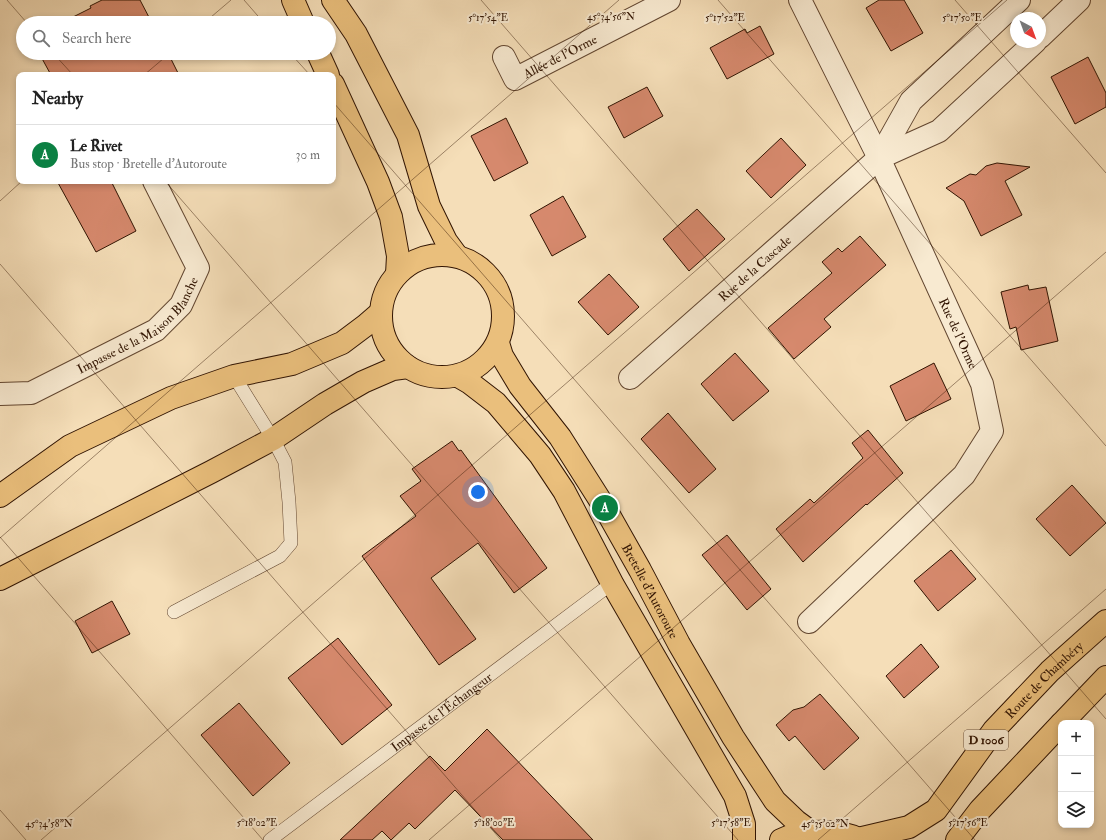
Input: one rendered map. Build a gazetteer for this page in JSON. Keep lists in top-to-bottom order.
{
  "streets": {
    "main road": ["Bretelle d'Autoroute", "Route de Chambéry", "D 1006"],
    "street": [
      "Allée de l'Orme",
      "Rue de la Cascade",
      "Impasse de la Maison Blanche",
      "Rue de l'Orme"
    ],
    "lane": ["Impasse de l'Échangeur"]
  },
  "crossings": [
    ["Rue de la Cascade", "Rue de l'Orme"]
  ],
  "north": "bottom right",
  "page": {
    "search": "Search here",
    "heading": "Nearby",
    "list": [
      {
        "mark": "A",
        "name": "Le Rivet",
        "note": "Bus stop · Bretelle d'Autoroute",
        "value": "30 m"
      }
    ],
    "pins": "A",
    "map_buttons": ["+", "−"]
  },
  "coordinates": [
    "45°34'56\"N",
    "5°17'54\"E",
    "5°17'52\"E",
    "5°17'50\"E",
    "5°18'02\"E",
    "5°18'00\"E",
    "5°17'58\"E",
    "5°17'56\"E",
    "45°34'58\"N",
    "45°35'02\"N"
  ]
}
